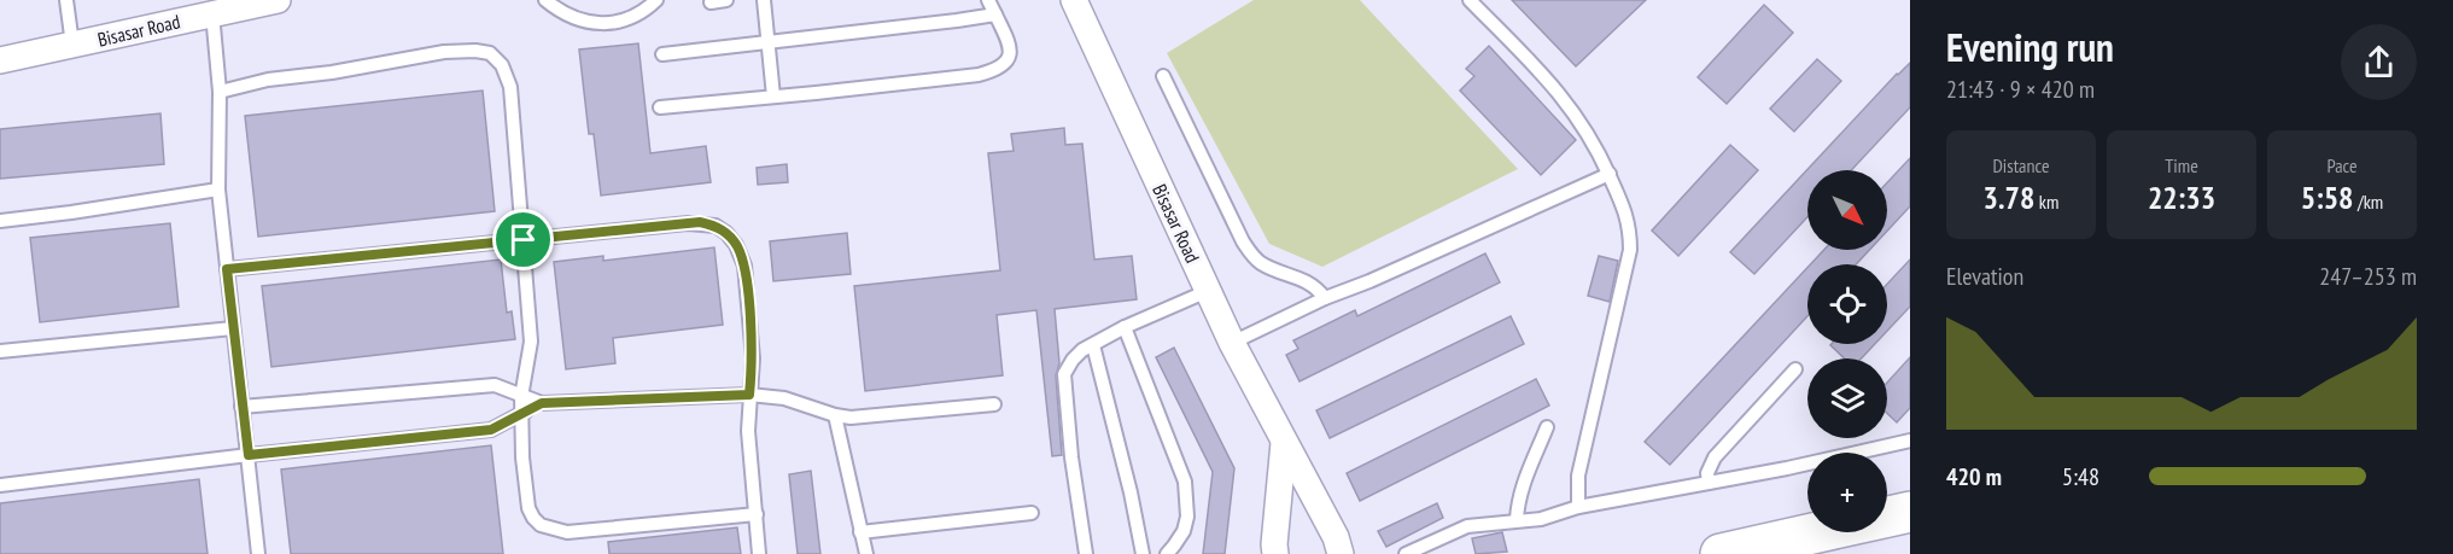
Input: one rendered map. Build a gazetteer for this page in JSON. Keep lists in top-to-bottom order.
{
  "streets": {
    "street": ["Bisasar Road"]
  },
  "north": "bottom right",
  "page": {
    "heading": ["Evening run", "21:43 · 9 × 420 m"],
    "stats": [
      ["Distance", "3.78 km"],
      ["Time", "22:33"],
      ["Pace", "5:58 /km"]
    ],
    "map_buttons": "+",
    "chart": ["Elevation", "247–253 m"],
    "list": [
      {
        "name": "420 m",
        "note": "5:48"
      }
    ]
  }
}
